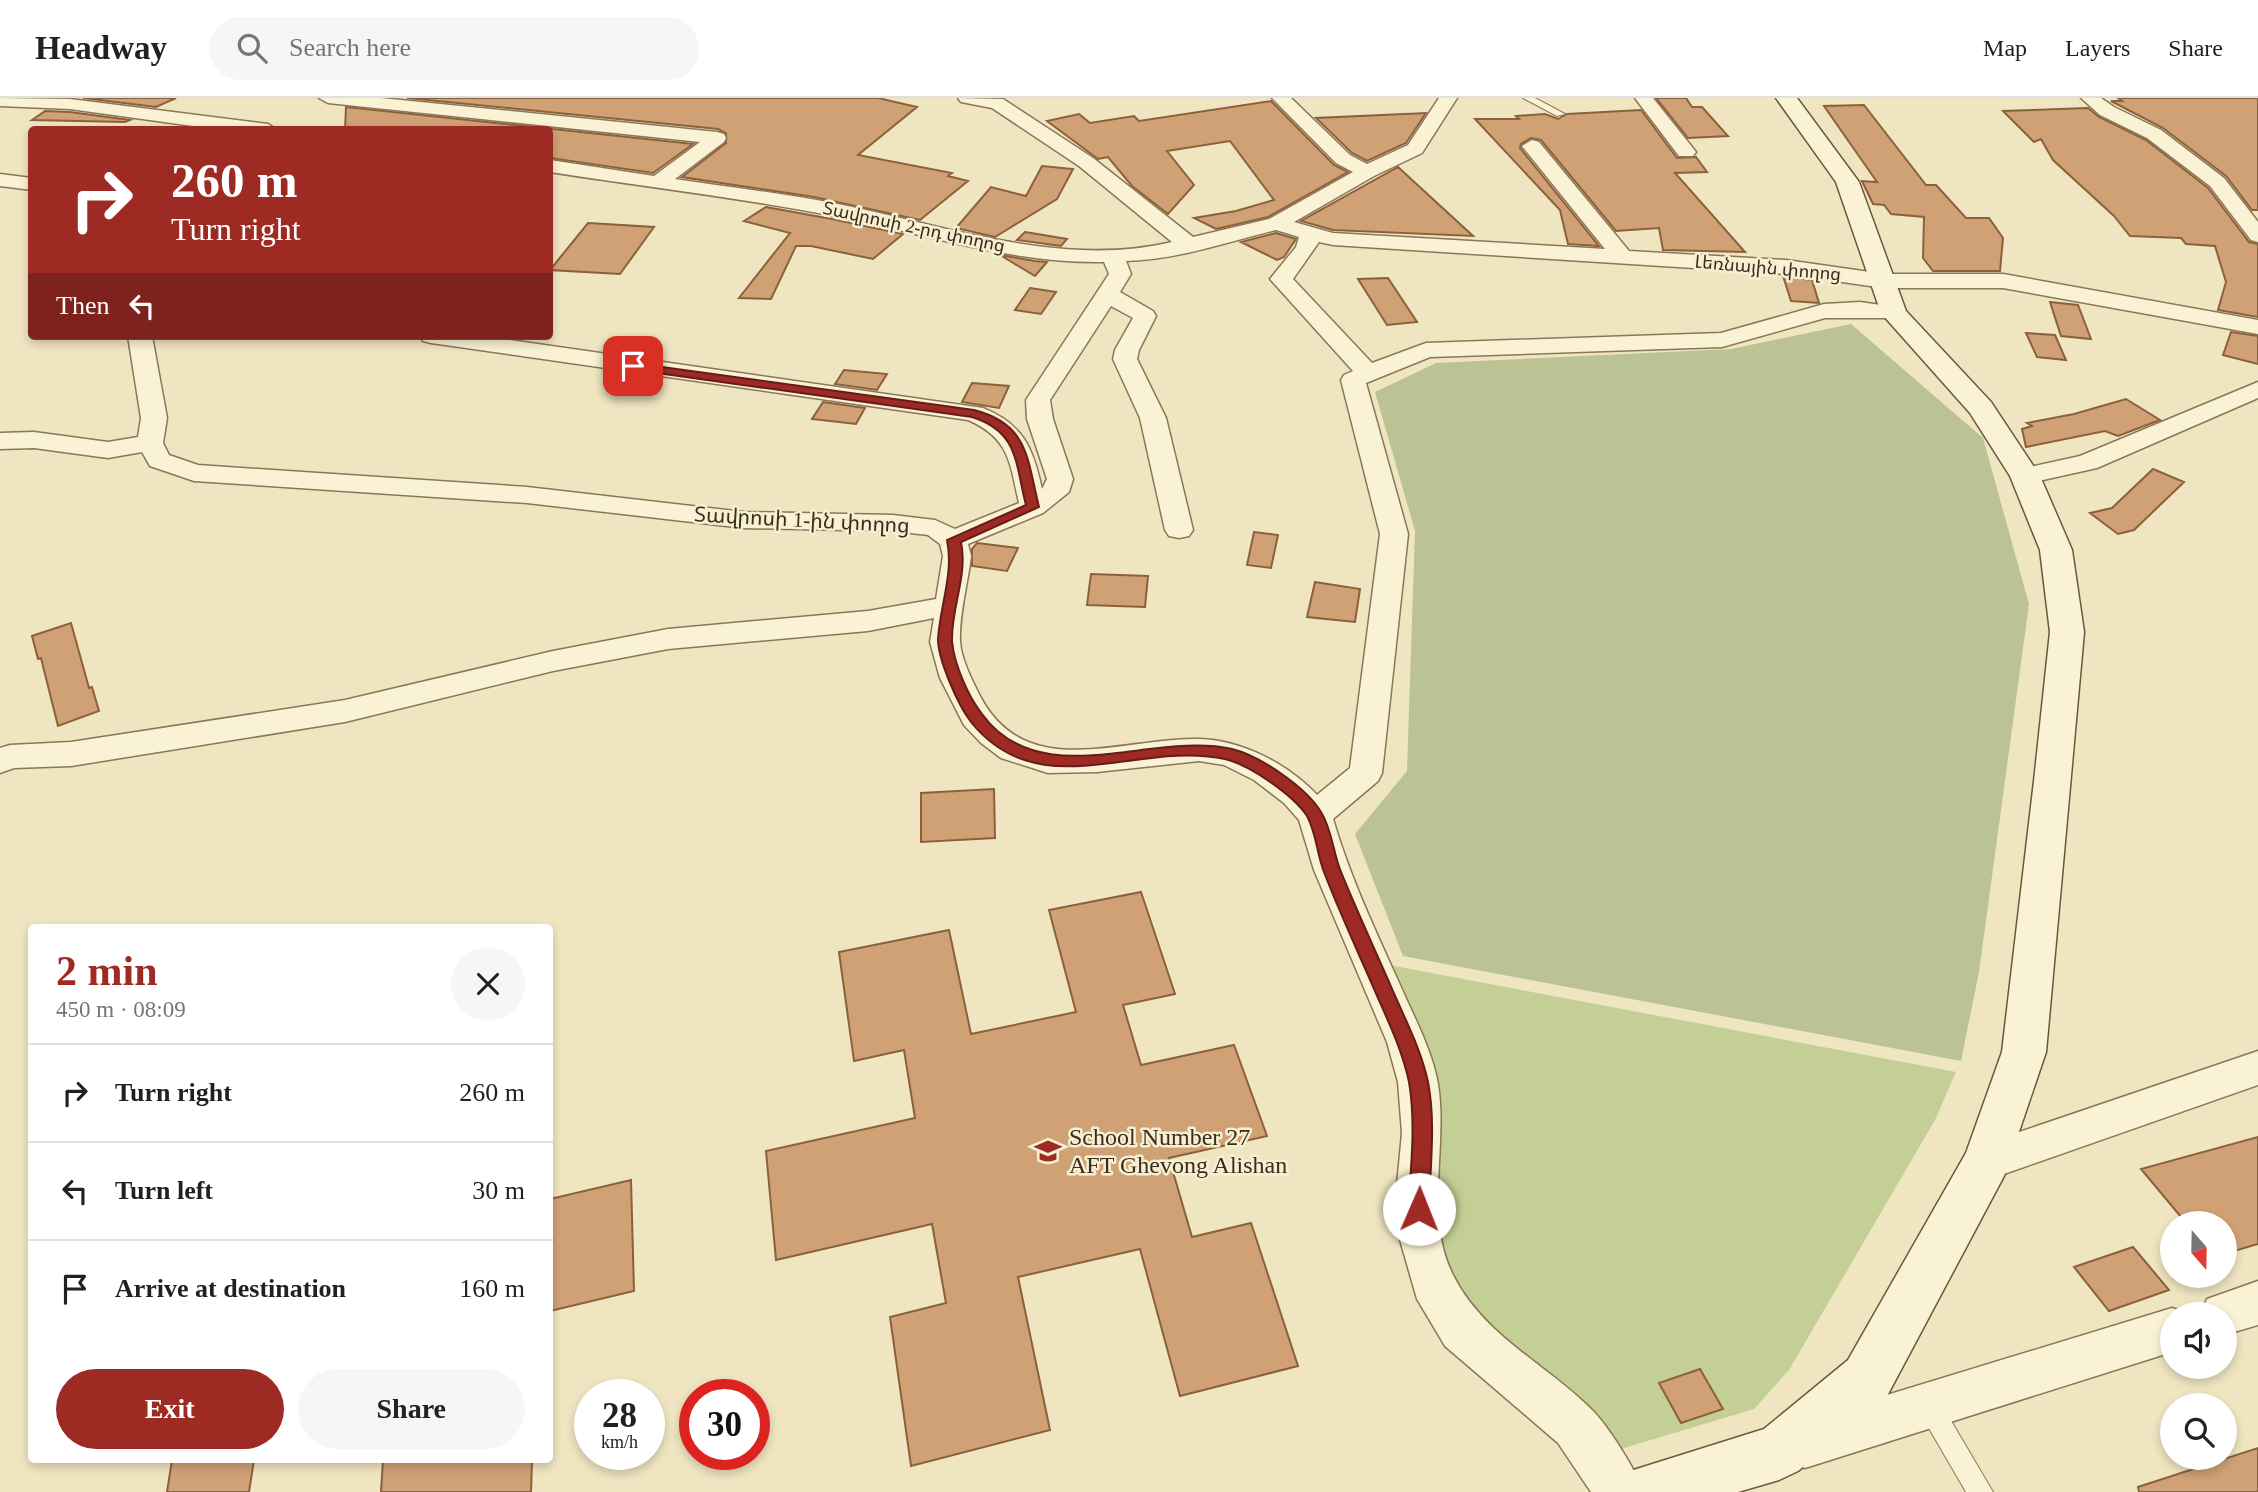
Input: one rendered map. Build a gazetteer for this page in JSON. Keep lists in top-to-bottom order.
{
  "streets": {
    "street": ["Տավրոսի 2-րդ փողոց", "Լեռնային փողոց", "Տավրոսի 1-ին փողոց"]
  },
  "crossings": [
    ["Տավրոսի 2-րդ փողոց", "Լեռնային փողոց"]
  ],
  "places": {
    "school or university": ["School Number 27 AFT Ghevong Alishan"]
  },
  "north": "bottom",
  "page": {
    "header": "Headway",
    "search": "Search here",
    "nav": ["Map", "Layers", "Share"],
    "turn": ["260 m", "Turn right"],
    "then": "Then",
    "heading": ["2 min", "450 m · 08:09"],
    "list": [
      {
        "name": "Turn right",
        "value": "260 m"
      },
      {
        "name": "Turn left",
        "value": "30 m"
      },
      {
        "name": "Arrive at destination",
        "value": "160 m"
      }
    ],
    "buttons": ["Exit", "Share"],
    "speed": "28 km/h",
    "limit": "30"
  }
}
